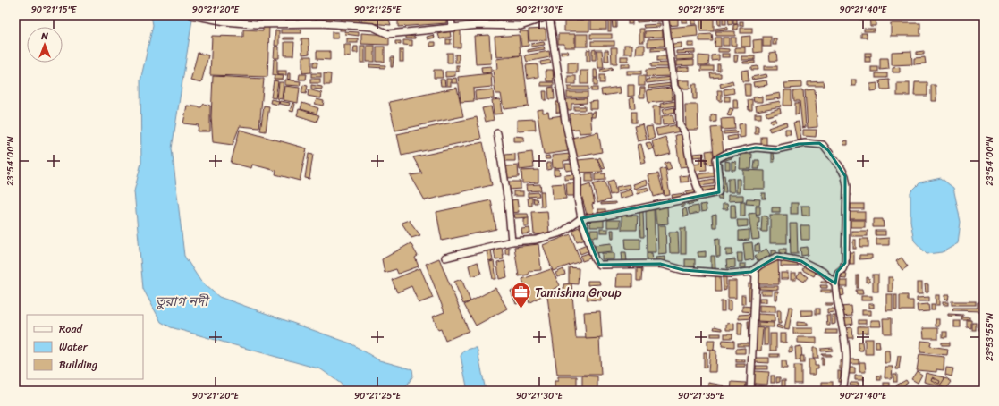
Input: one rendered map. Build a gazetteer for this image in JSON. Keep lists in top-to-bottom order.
{
  "water": ["তুরাগ নদী"],
  "places": {
    "office": ["Tamishna Group"]
  },
  "legend": ["Road", "Water", "Building"],
  "north": "top",
  "coordinates": [
    "90°21'15\"E",
    "90°21'20\"E",
    "90°21'25\"E",
    "90°21'30\"E",
    "90°21'35\"E",
    "90°21'40\"E",
    "23°54'00\"N",
    "23°53'55\"N"
  ]
}
